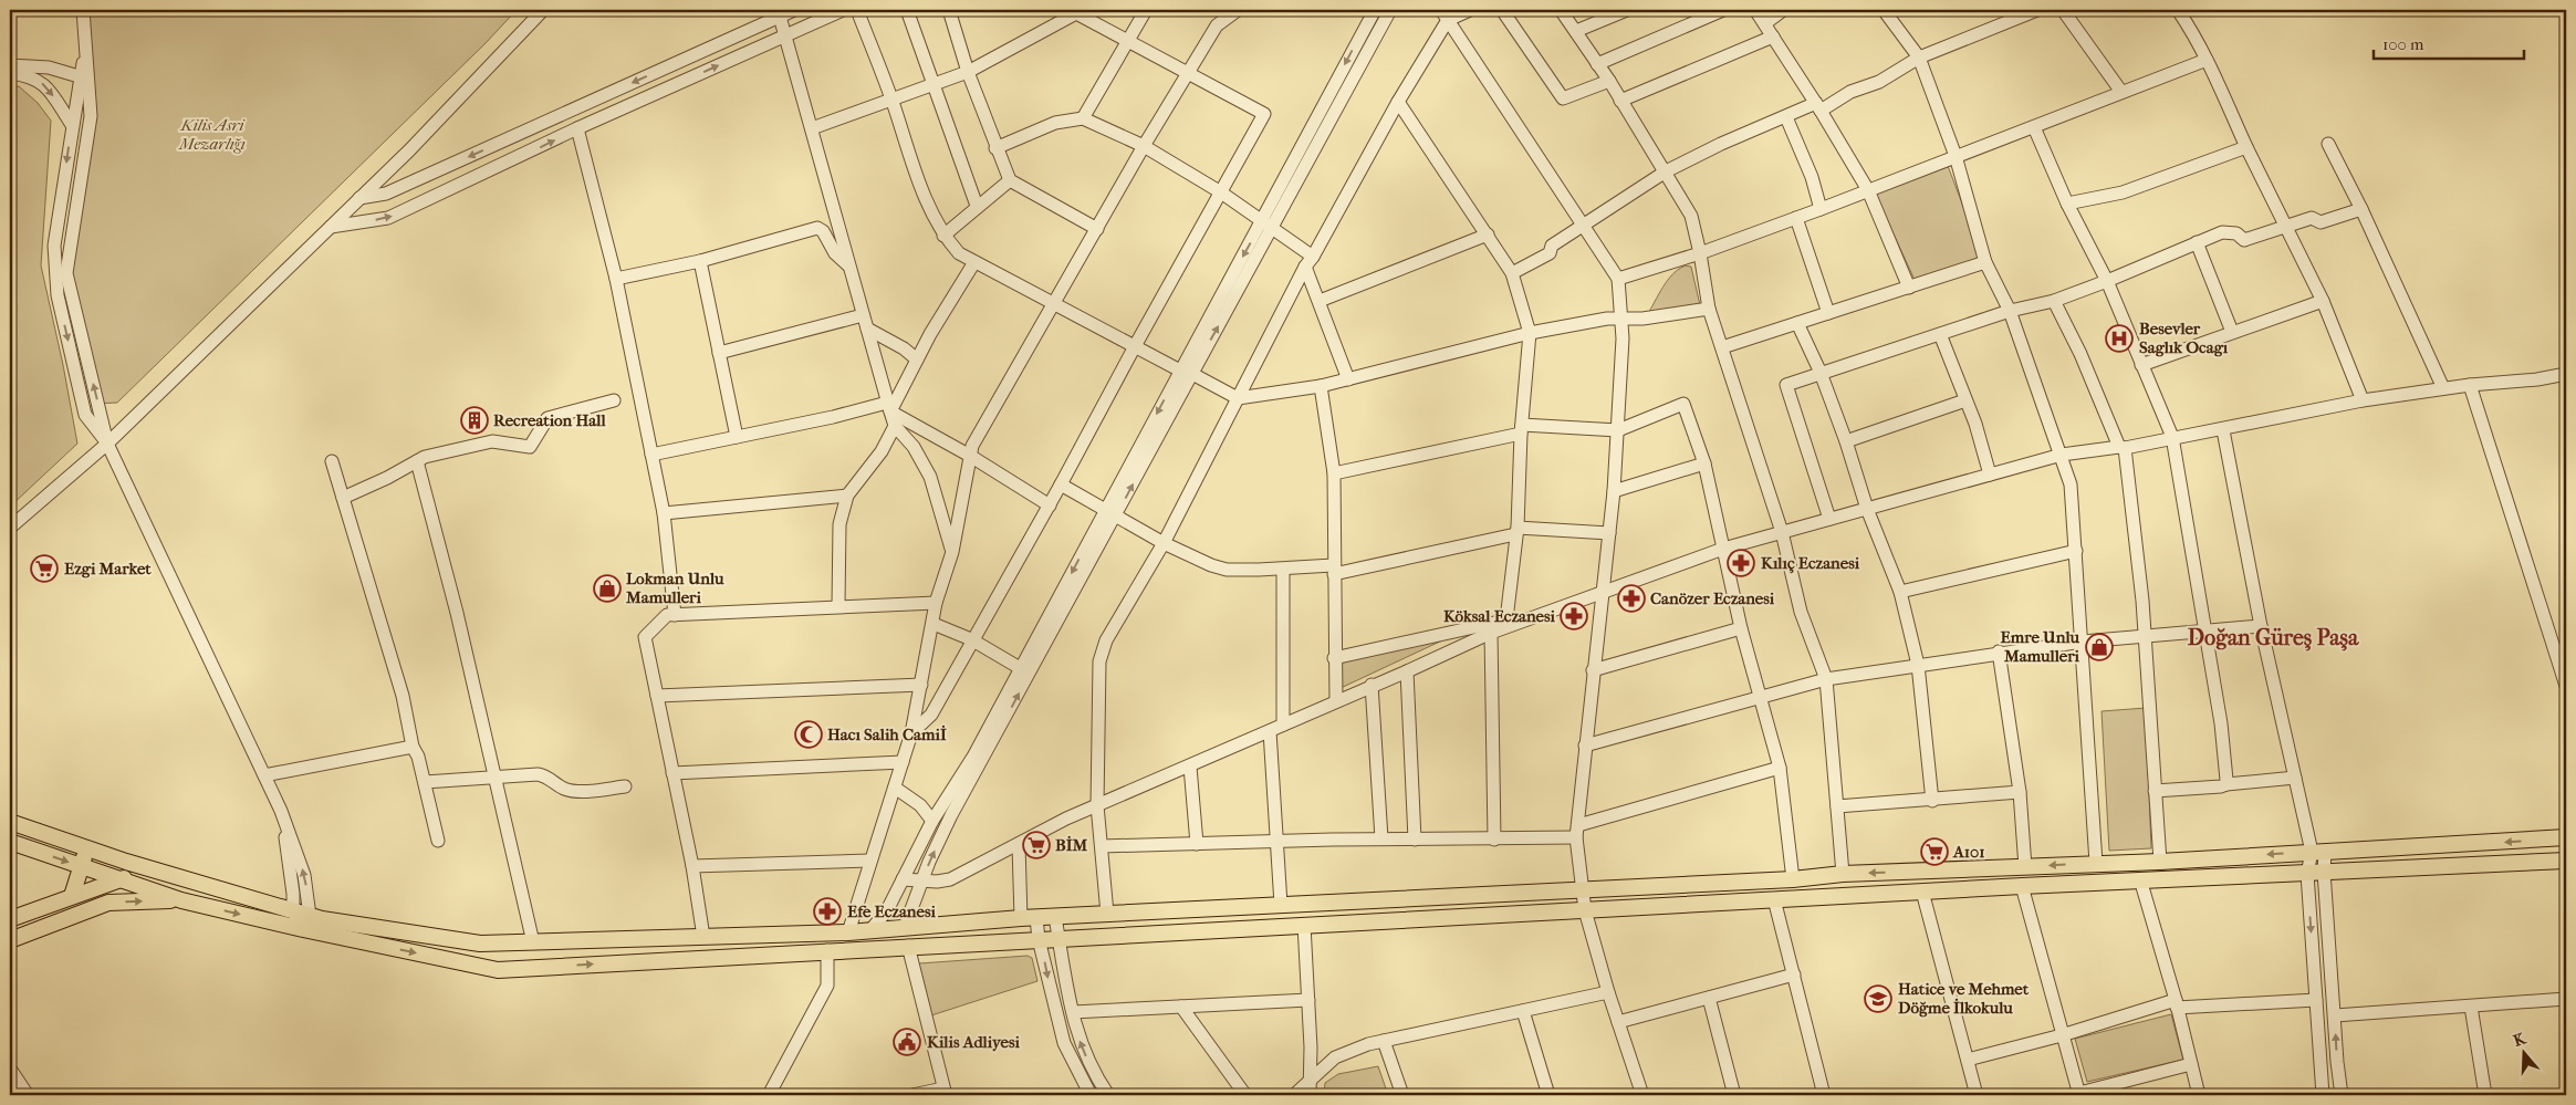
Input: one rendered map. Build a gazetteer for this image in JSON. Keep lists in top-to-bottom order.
{
  "districts": ["Doğan Güreş Paşa"],
  "parks": ["Kilis Asri Mezarlığı"],
  "places": {
    "hospital": ["Besevler Saglık Ocagı"],
    "building": ["Recreation Hall"],
    "pharmacy": [
      "Kılıç Eczanesi",
      "Canözer Eczanesi",
      "Köksal Eczanesi",
      "Efe Eczanesi"
    ],
    "supermarket": ["Ezgi Market", "BİM", "A101"],
    "shop": ["Lokman Unlu Mamulleri", "Emre Unlu Mamulleri"],
    "mosque": ["Hacı Salih Camiİ"],
    "school or university": ["Hatice ve Mehmet Döğme İlkokulu"],
    "public building": ["Kilis Adliyesi"]
  },
  "scale_bar": "100 m",
  "north": "top"
}
